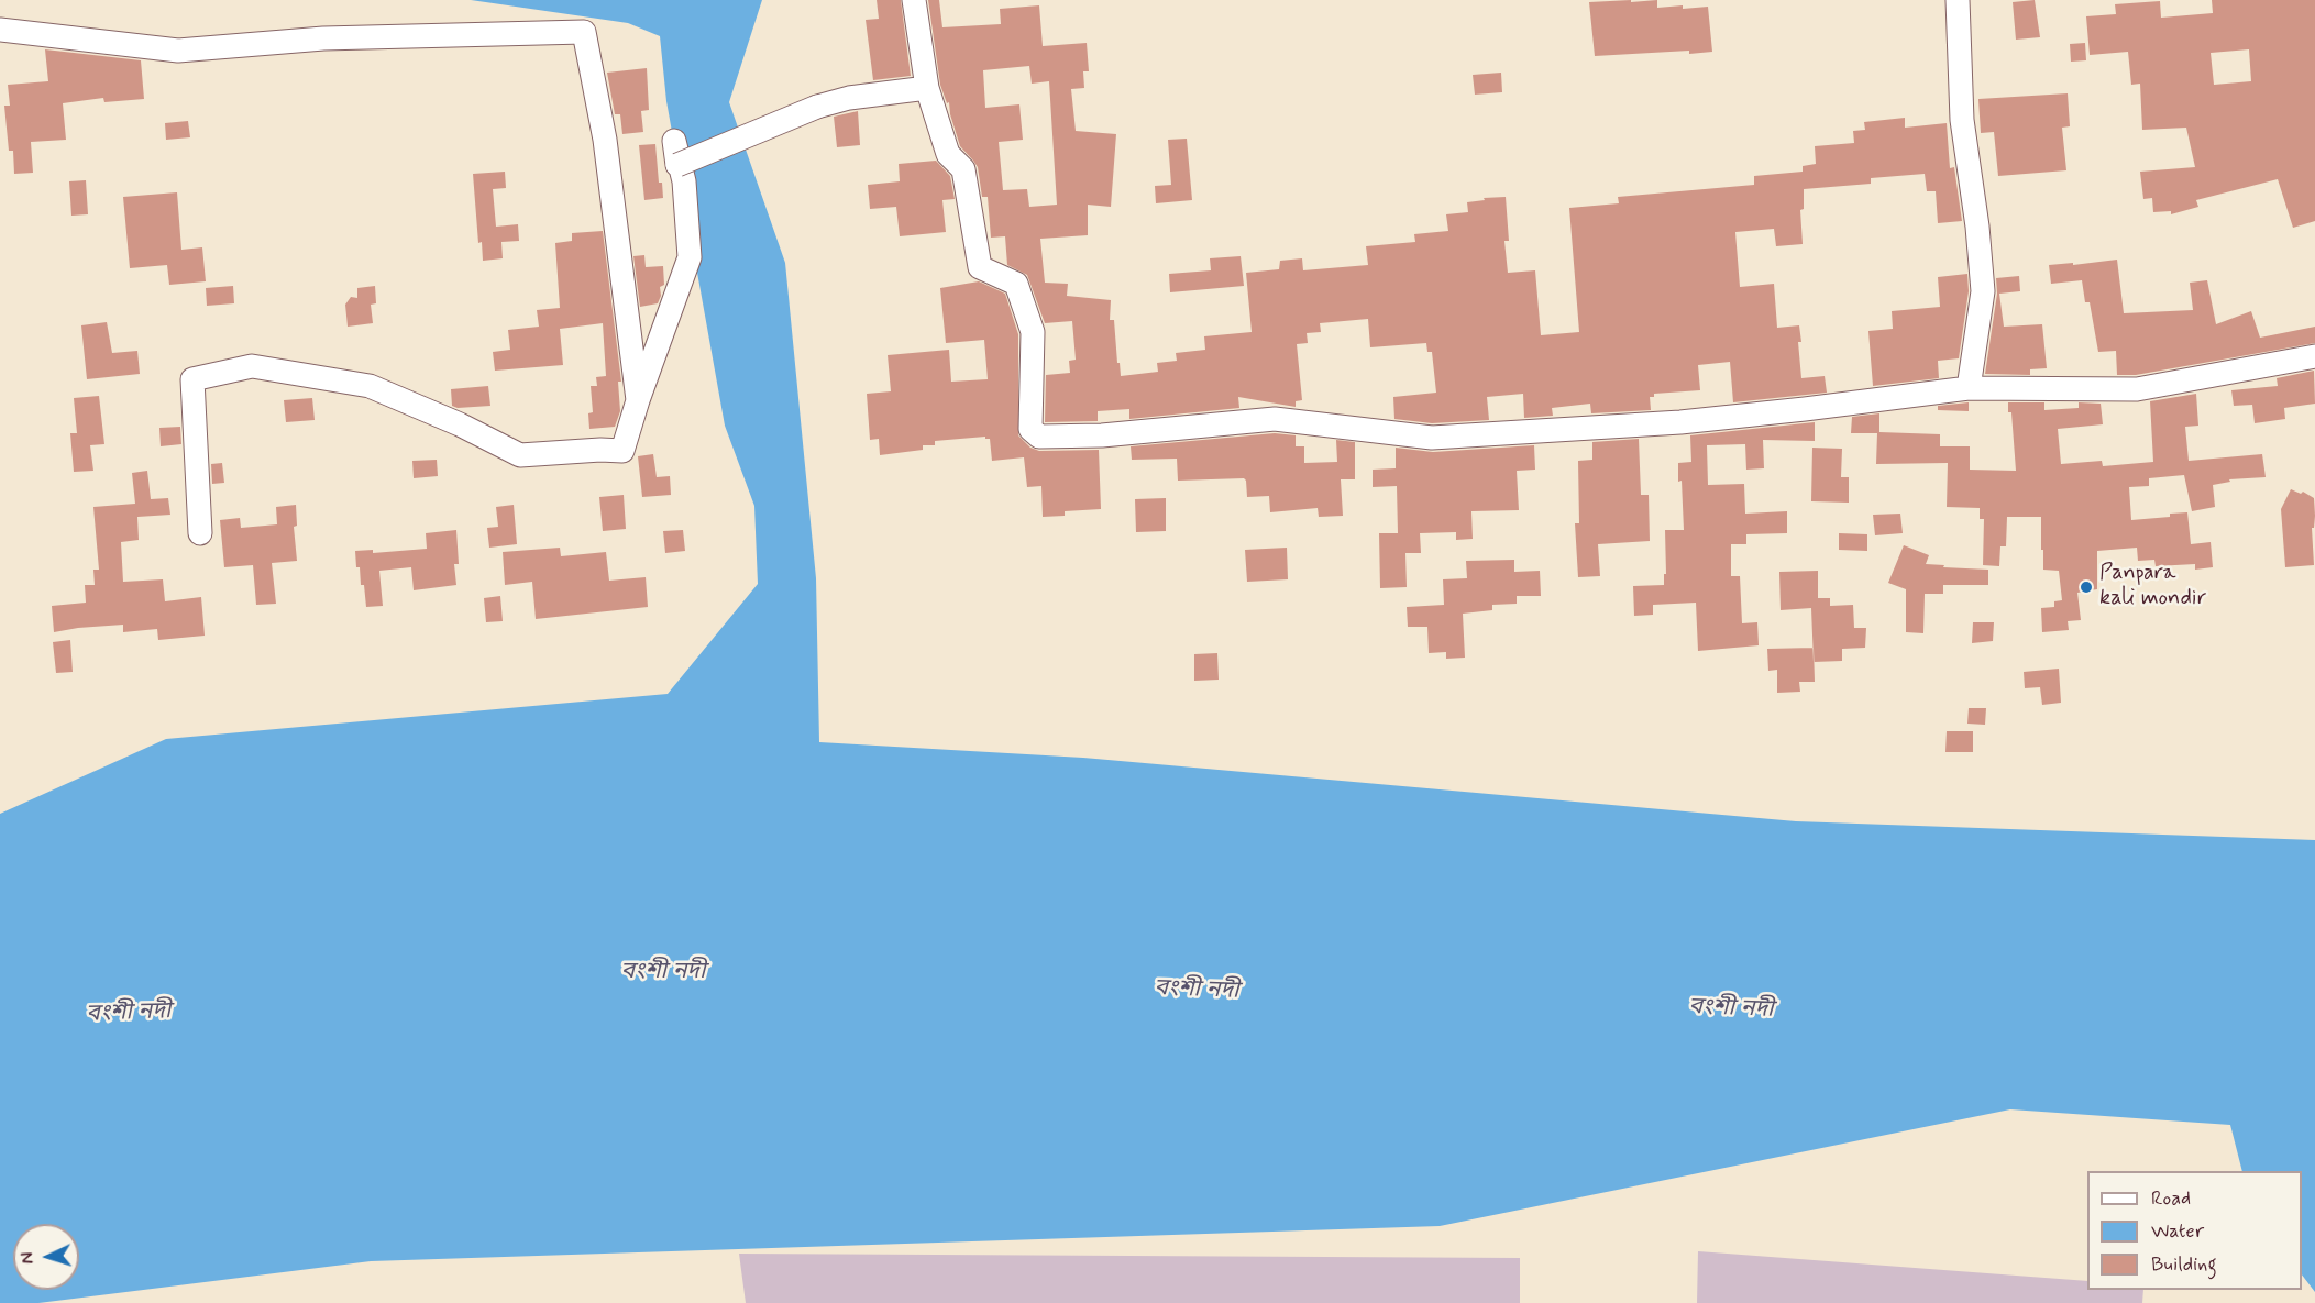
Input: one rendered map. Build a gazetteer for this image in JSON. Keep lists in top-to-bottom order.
{
  "water": ["বংশী নদী"],
  "places": ["Panpara kali mondir"],
  "legend": ["Road", "Water", "Building"],
  "north": "left"
}
